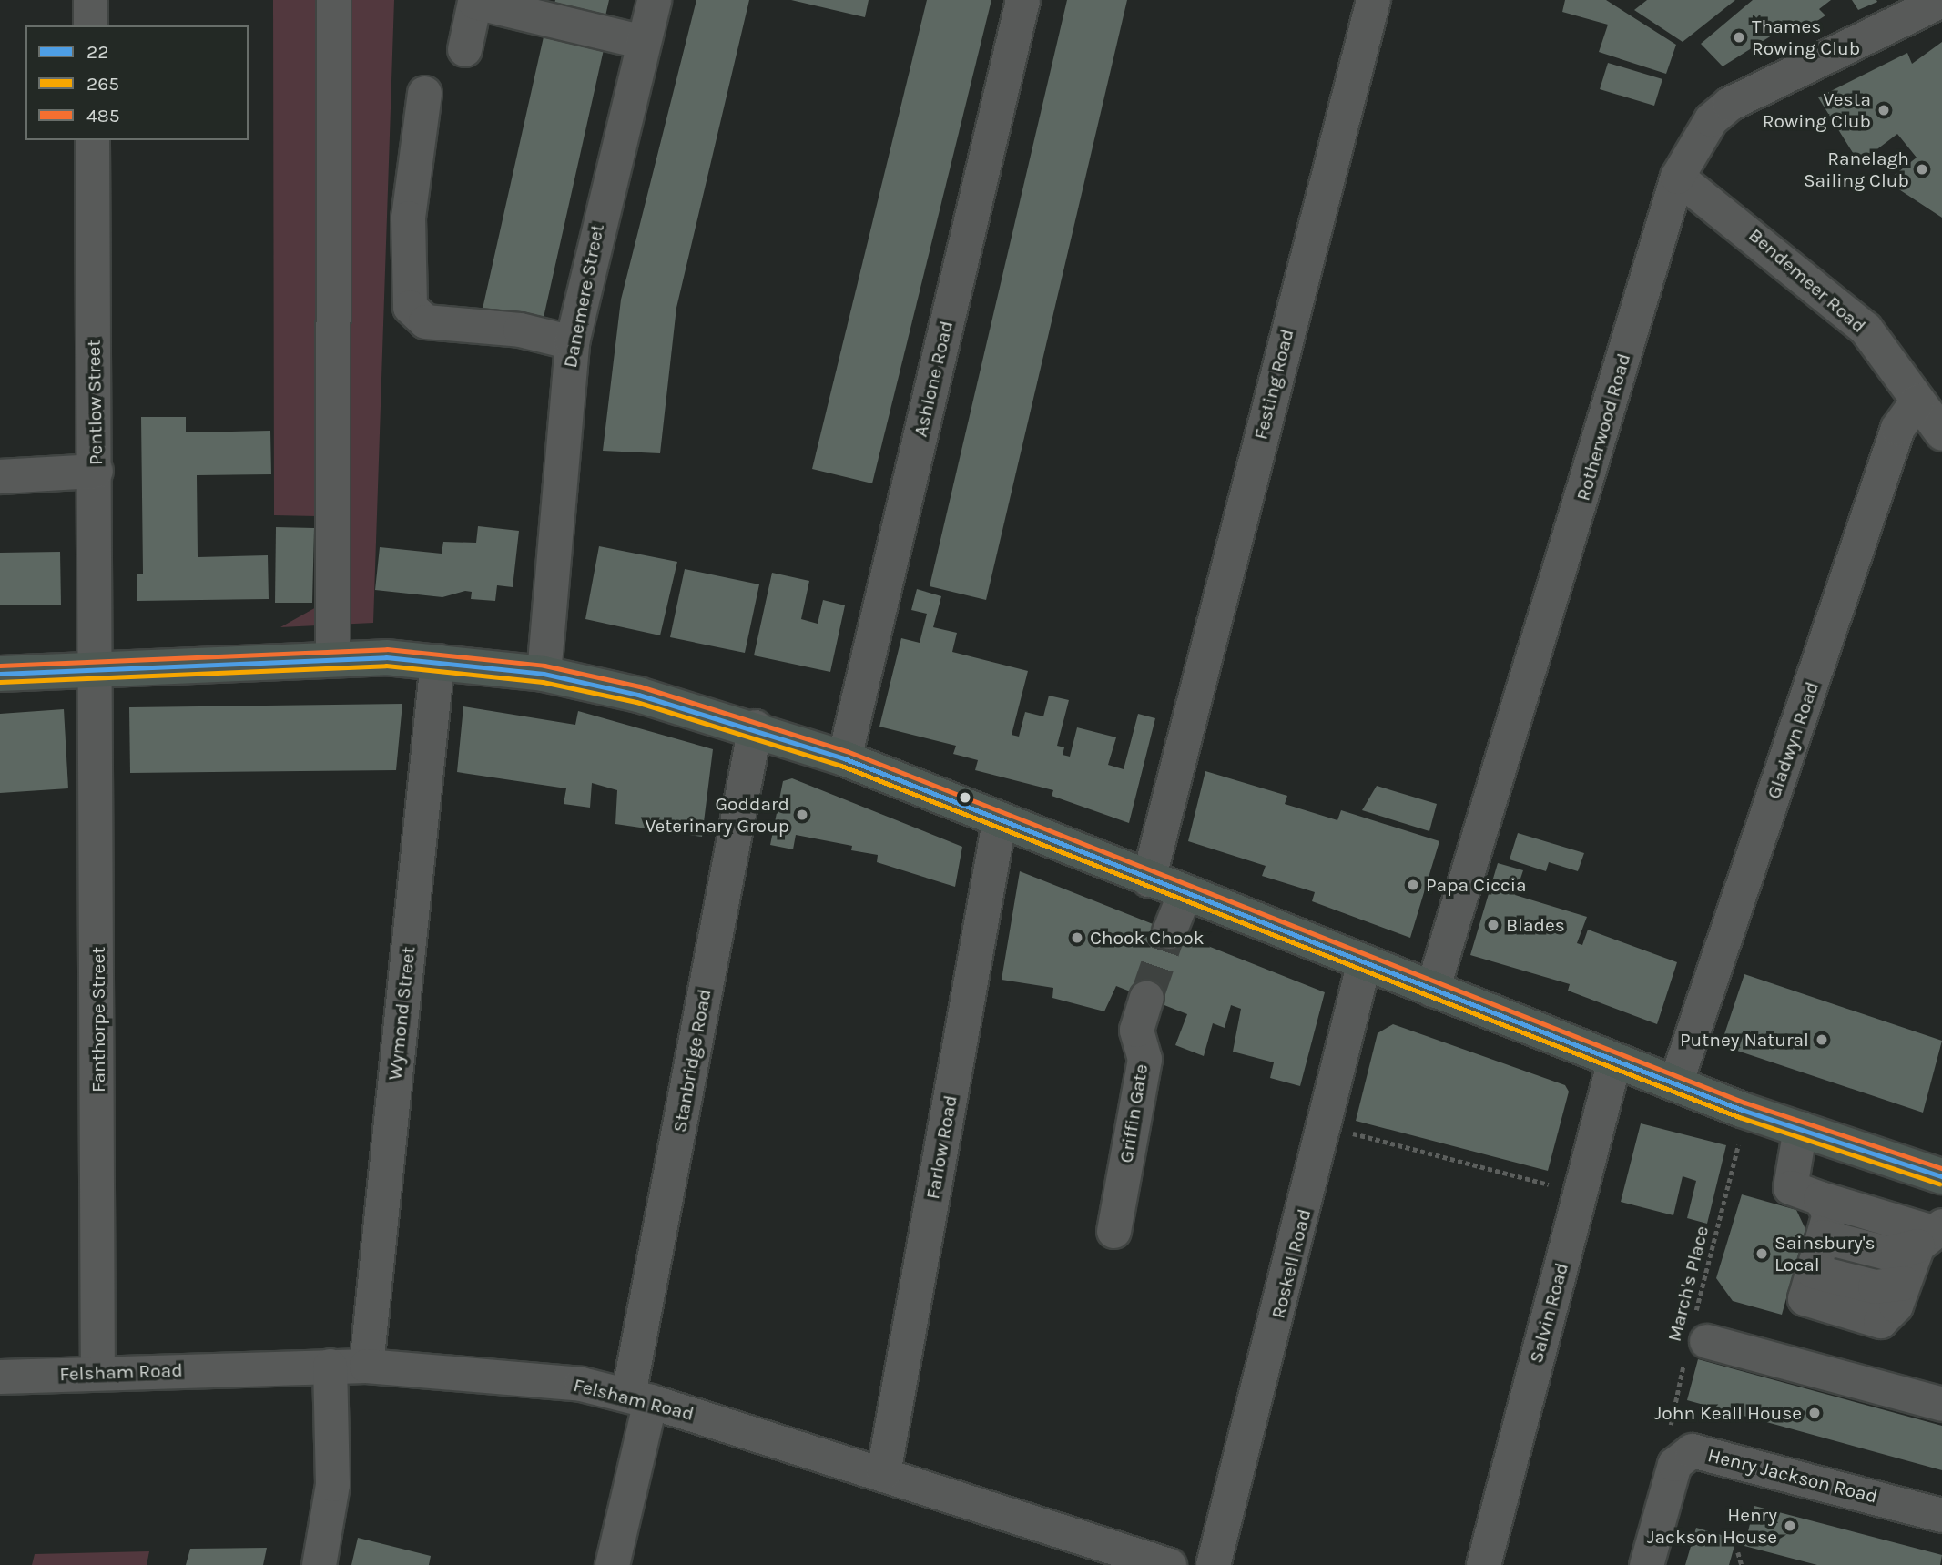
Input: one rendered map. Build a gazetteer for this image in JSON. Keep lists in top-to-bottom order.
{
  "streets": {
    "street": [
      "Bendemeer Road",
      "Danemere Street",
      "Ashlone Road",
      "Festing Road",
      "Pentlow Street",
      "Rotherwood Road",
      "Gladwyn Road",
      "Wymond Street",
      "Fanthorpe Street",
      "Stanbridge Road",
      "Griffin Gate",
      "Farlow Road",
      "Roskell Road",
      "Salvin Road",
      "Felsham Road",
      "Henry Jackson Road"
    ],
    "path": ["March's Place"]
  },
  "crossings": [
    ["Bendemeer Road", "Rotherwood Road"],
    ["Bendemeer Road", "Gladwyn Road"],
    ["Pentlow Street", "Fanthorpe Street"],
    ["Wymond Street", "Felsham Road"],
    ["Fanthorpe Street", "Felsham Road"],
    ["Stanbridge Road", "Felsham Road"],
    ["Farlow Road", "Felsham Road"]
  ],
  "places": [
    "Thames Rowing Club",
    "Vesta Rowing Club",
    "Ranelagh Sailing Club",
    "Goddard Veterinary Group",
    "Papa Ciccia",
    "Blades",
    "Chook Chook",
    "Putney Natural",
    "Sainsbury's Local",
    "John Keall House",
    "Henry Jackson House"
  ],
  "lines": ["transit line 485", "transit line 22", "transit line 265"],
  "legend": ["22", "265", "485"]
}
